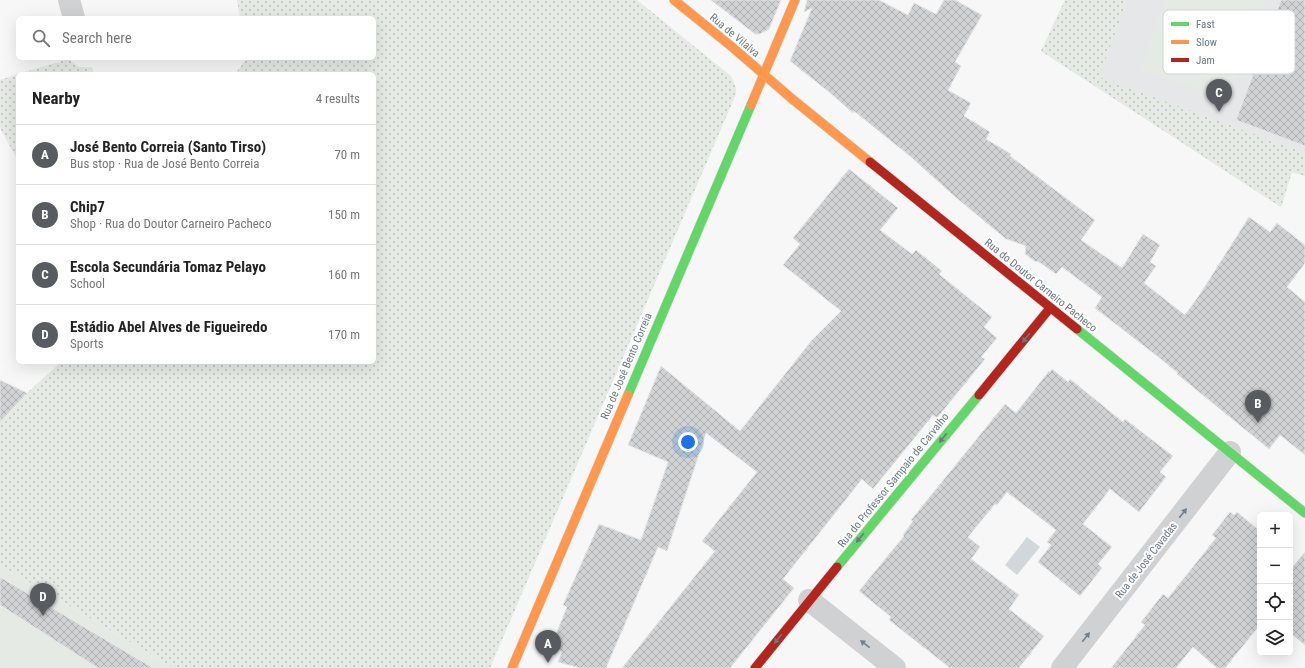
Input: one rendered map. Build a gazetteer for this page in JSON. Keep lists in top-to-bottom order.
{
  "streets": {
    "street": [
      "Rua de Vilalva",
      "Rua do Doutor Carneiro Pacheco",
      "Rua de José Bento Correia",
      "Rua do Professor Sampaio de Carvalho",
      "Rua de José Cavadas"
    ]
  },
  "crossings": [
    ["Rua de Vilalva", "Rua do Doutor Carneiro Pacheco"],
    ["Rua de Vilalva", "Rua de José Bento Correia"],
    ["Rua do Doutor Carneiro Pacheco", "Rua de José Bento Correia"],
    ["Rua do Doutor Carneiro Pacheco", "Rua do Professor Sampaio de Carvalho"],
    ["Rua do Doutor Carneiro Pacheco", "Rua de José Cavadas"]
  ],
  "one_way": ["Rua do Professor Sampaio de Carvalho", "Rua de José Cavadas"],
  "legend": ["Fast", "Slow", "Jam"],
  "page": {
    "search": "Search here",
    "heading": ["Nearby", "4 results"],
    "pins": [
      "C",
      "B",
      "D",
      "A"
    ],
    "list": [
      {
        "mark": "A",
        "name": "José Bento Correia (Santo Tirso)",
        "note": "Bus stop · Rua de José Bento Correia",
        "value": "70 m"
      },
      {
        "mark": "B",
        "name": "Chip7",
        "note": "Shop · Rua do Doutor Carneiro Pacheco",
        "value": "150 m"
      },
      {
        "mark": "C",
        "name": "Escola Secundária Tomaz Pelayo",
        "note": "School",
        "value": "160 m"
      },
      {
        "mark": "D",
        "name": "Estádio Abel Alves de Figueiredo",
        "note": "Sports",
        "value": "170 m"
      }
    ],
    "map_buttons": ["+", "−"]
  }
}
